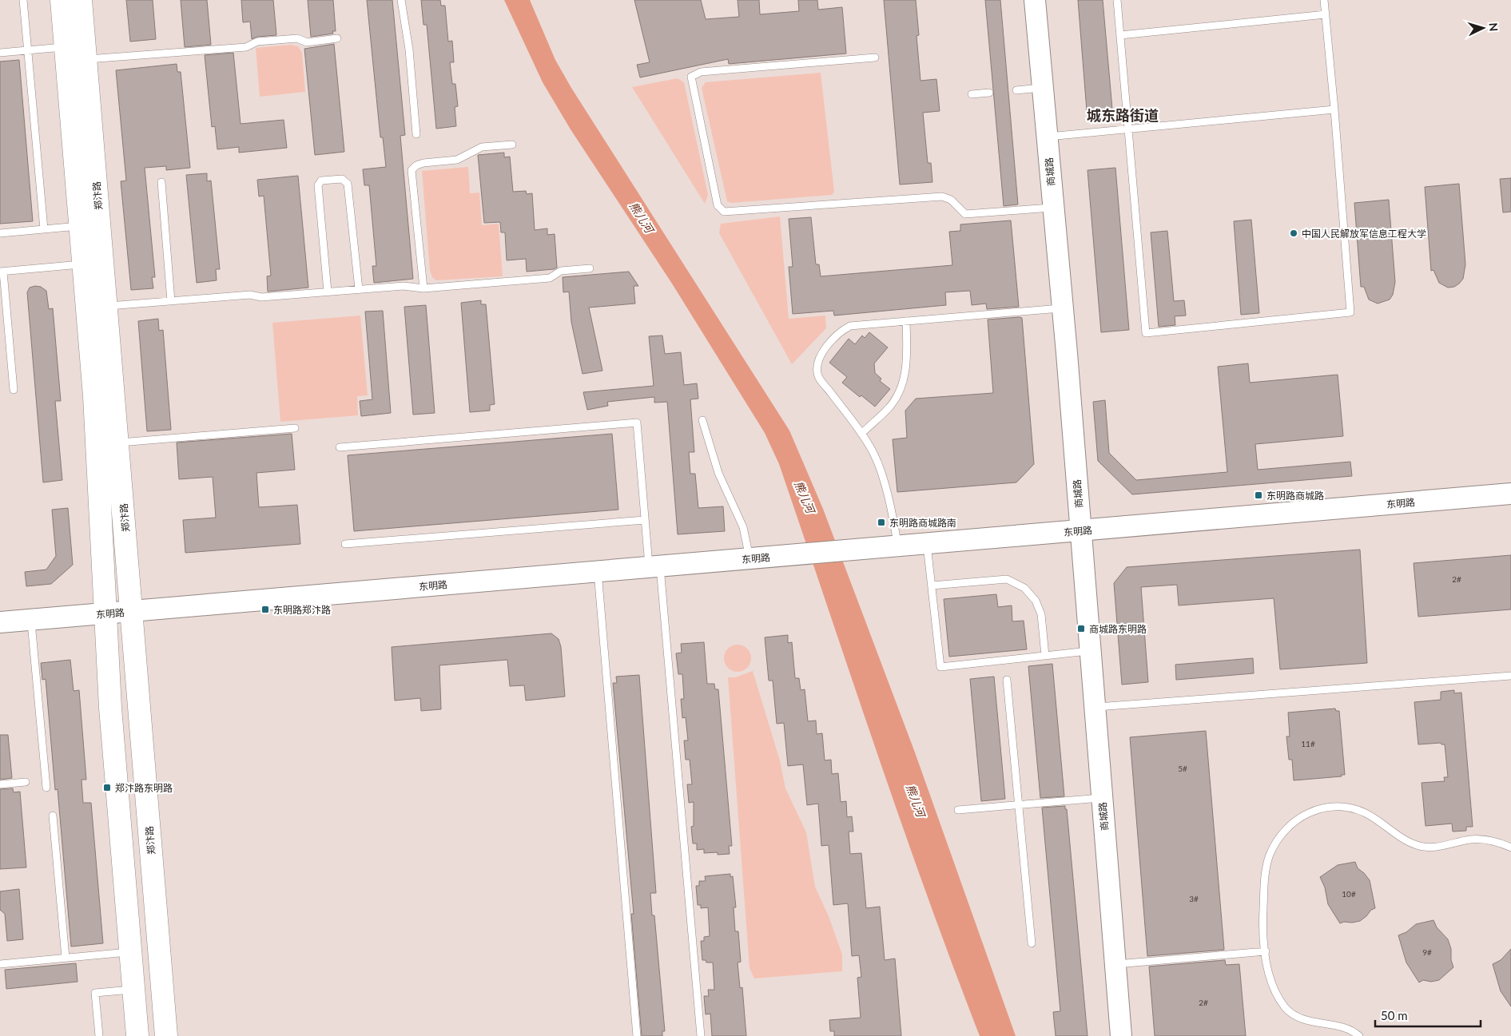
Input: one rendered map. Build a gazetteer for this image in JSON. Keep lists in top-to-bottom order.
{
  "streets": {
    "main road": ["郑汴路"],
    "street": ["商城路", "东明路"]
  },
  "crossings": [
    ["商城路", "东明路"],
    ["郑汴路", "东明路"]
  ],
  "districts": ["城东路街道"],
  "water": ["熊儿河"],
  "places": {
    "other": ["中国人民解放军信息工程大学"],
    "transit": [
      "东明路商城路",
      "东明路商城路南",
      "东明路郑汴路",
      "商城路东明路",
      "郑汴路东明路"
    ]
  },
  "house_numbers": [
    "2#",
    "11#",
    "5#",
    "10#",
    "3#",
    "9#",
    "2#"
  ],
  "scale_bar": "50 m",
  "north": "right"
}
